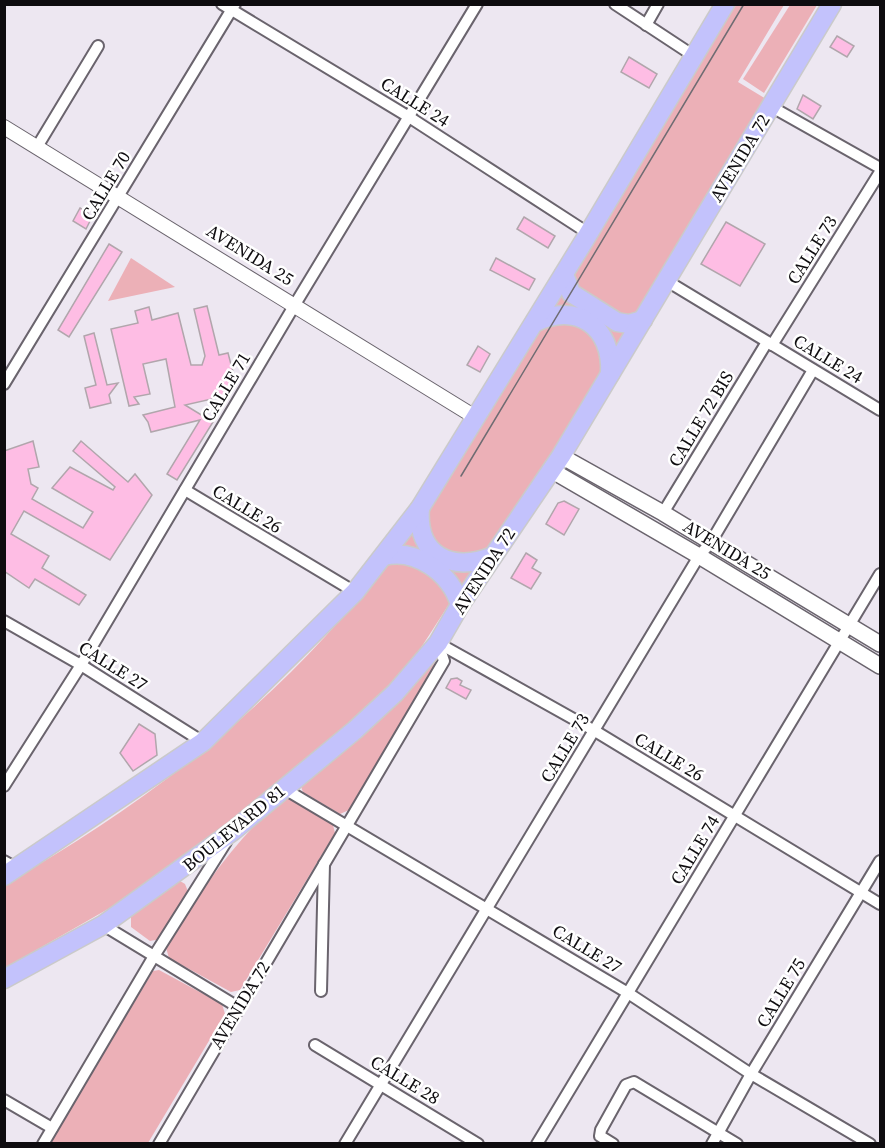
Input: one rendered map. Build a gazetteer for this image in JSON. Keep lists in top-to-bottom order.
{
  "streets": {
    "highway": ["AVENIDA 72", "BOULEVARD 81"],
    "main road": ["AVENIDA 25"],
    "street": [
      "CALLE 24",
      "CALLE 70",
      "CALLE 73",
      "CALLE 71",
      "CALLE 72 BIS",
      "CALLE 26",
      "CALLE 27",
      "CALLE 74",
      "CALLE 75",
      "CALLE 28"
    ]
  },
  "crossings": [
    ["CALLE 24", "AVENIDA 72"],
    ["CALLE 24", "CALLE 70"],
    ["CALLE 24", "CALLE 73"],
    ["CALLE 24", "CALLE 71"],
    ["CALLE 24", "CALLE 72 BIS"],
    ["AVENIDA 72", "AVENIDA 25"],
    ["AVENIDA 72", "CALLE 26"],
    ["AVENIDA 72", "CALLE 27"],
    ["AVENIDA 72", "BOULEVARD 81"],
    ["CALLE 70", "AVENIDA 25"],
    ["CALLE 73", "AVENIDA 25"],
    ["CALLE 73", "CALLE 72 BIS"],
    ["CALLE 73", "CALLE 26"],
    ["CALLE 73", "CALLE 27"],
    ["CALLE 73", "CALLE 28"],
    ["AVENIDA 25", "CALLE 71"],
    ["AVENIDA 25", "CALLE 72 BIS"],
    ["AVENIDA 25", "CALLE 74"],
    ["CALLE 71", "CALLE 26"],
    ["CALLE 71", "CALLE 27"],
    ["CALLE 26", "BOULEVARD 81"],
    ["CALLE 26", "CALLE 74"],
    ["CALLE 26", "CALLE 75"],
    ["CALLE 27", "BOULEVARD 81"],
    ["CALLE 27", "CALLE 74"],
    ["CALLE 27", "CALLE 75"]
  ]
}
